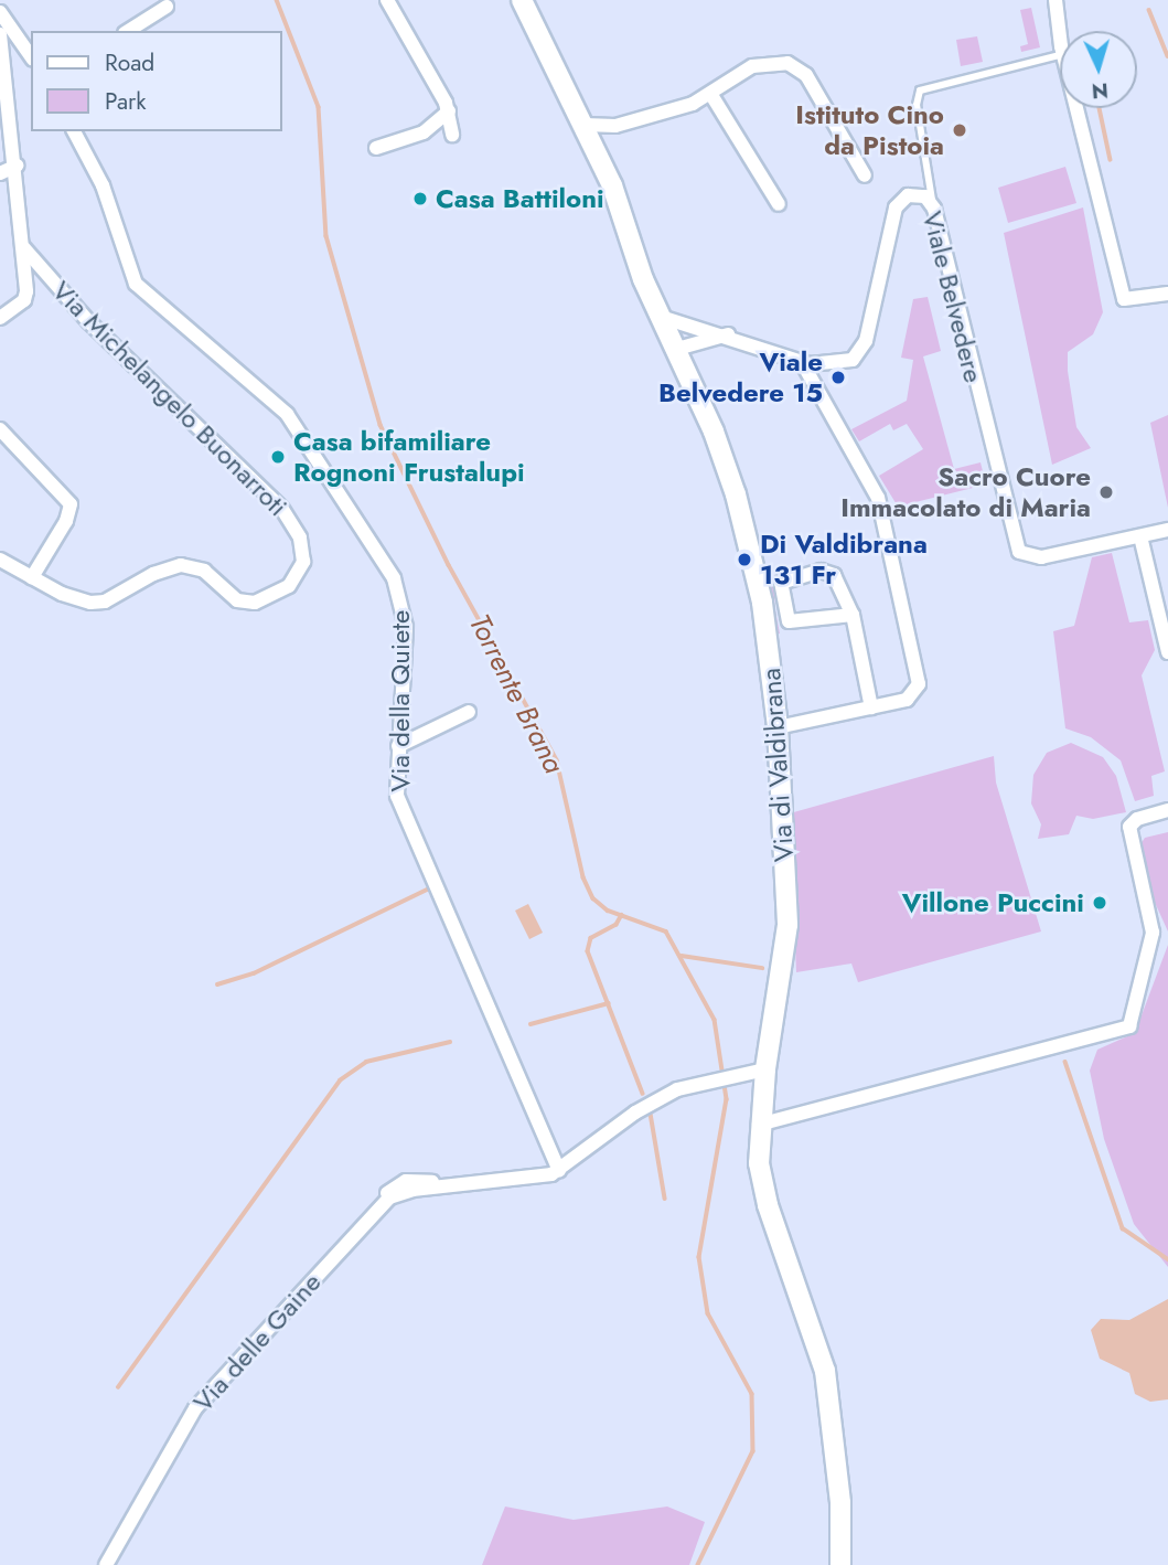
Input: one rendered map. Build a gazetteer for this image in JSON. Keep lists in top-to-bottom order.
{
  "streets": {
    "street": [
      "Viale Belvedere",
      "Via Michelangelo Buonarroti",
      "Via della Quiete",
      "Via di Valdibrana",
      "Via delle Gaine"
    ]
  },
  "crossings": [
    ["Viale Belvedere", "Via di Valdibrana"],
    ["Via della Quiete", "Via delle Gaine"],
    ["Via di Valdibrana", "Via delle Gaine"]
  ],
  "water": ["Torrente Brana"],
  "places": [
    "Istituto Cino da Pistoia",
    "Casa Battiloni",
    "Viale Belvedere 15",
    "Casa bifamiliare Rognoni Frustalupi",
    "Sacro Cuore Immacolato di Maria",
    "Di Valdibrana 131 Fr",
    "Villone Puccini"
  ],
  "legend": ["Road", "Park"],
  "north": "bottom"
}
